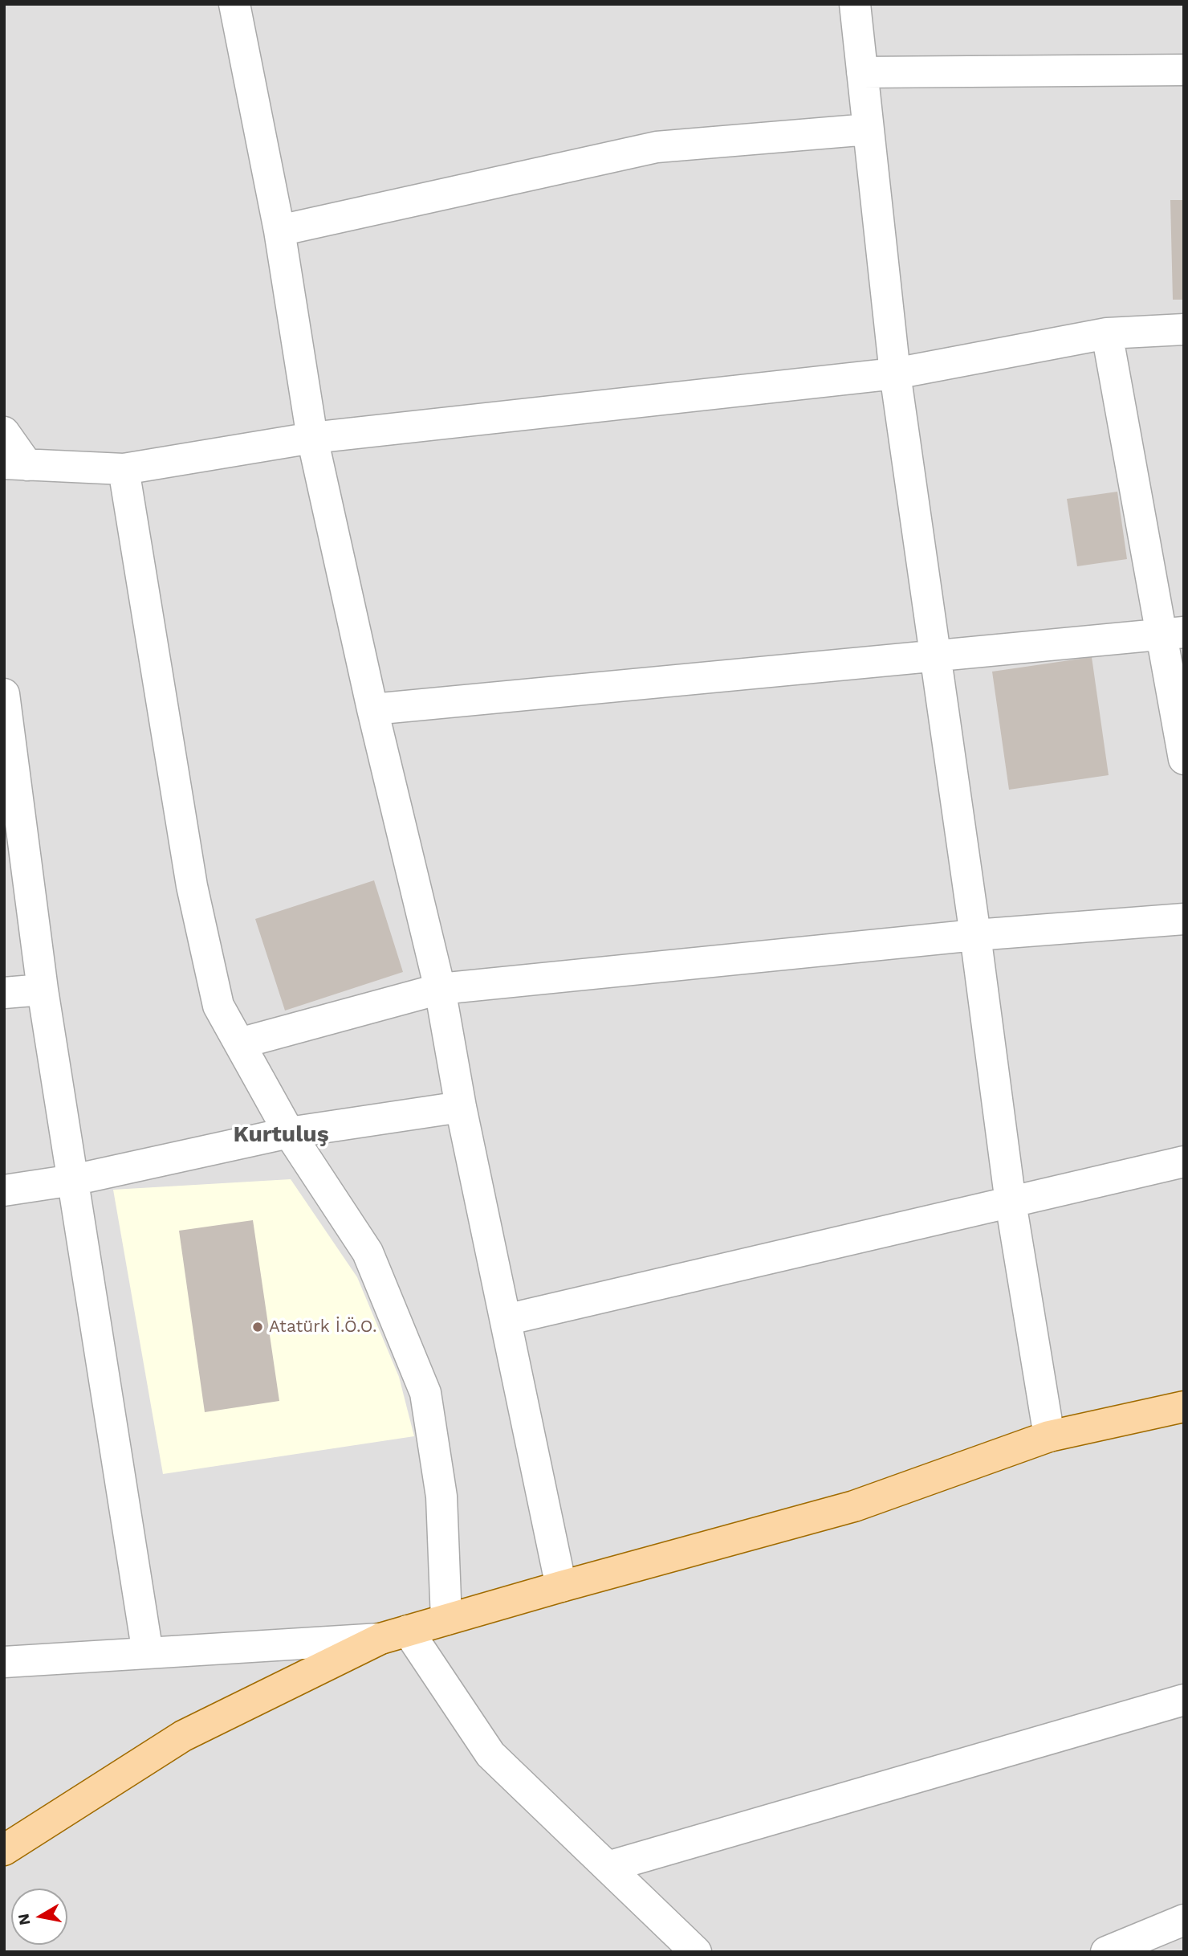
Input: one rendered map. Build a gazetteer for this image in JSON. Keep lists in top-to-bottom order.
{
  "districts": ["Kurtuluş"],
  "places": ["Atatürk İ.Ö.O."],
  "north": "left"
}
